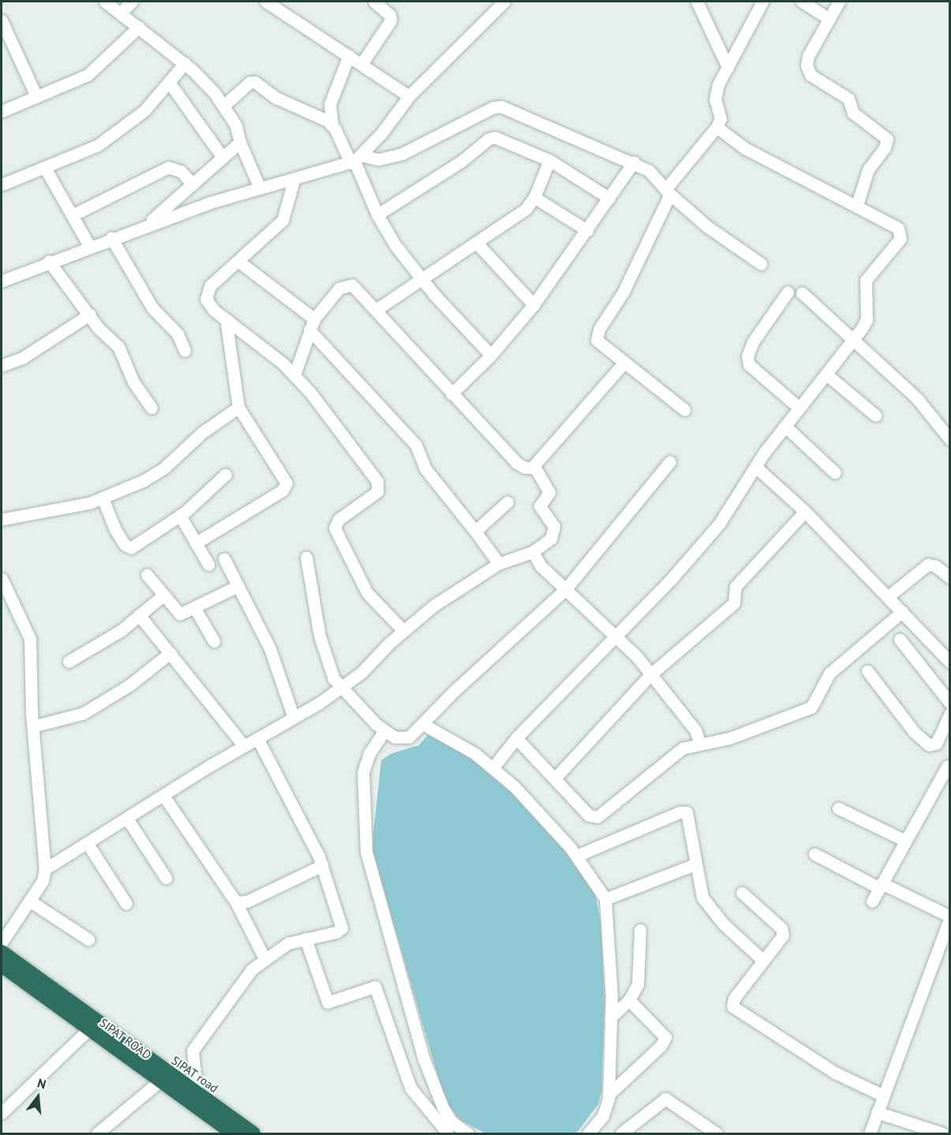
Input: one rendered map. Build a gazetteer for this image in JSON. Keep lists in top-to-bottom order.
{
  "streets": {
    "highway": ["SIPAT ROAD", "SIPAT road"]
  },
  "crossings": [
    ["SIPAT ROAD", "SIPAT road"]
  ],
  "north": "top"
}
